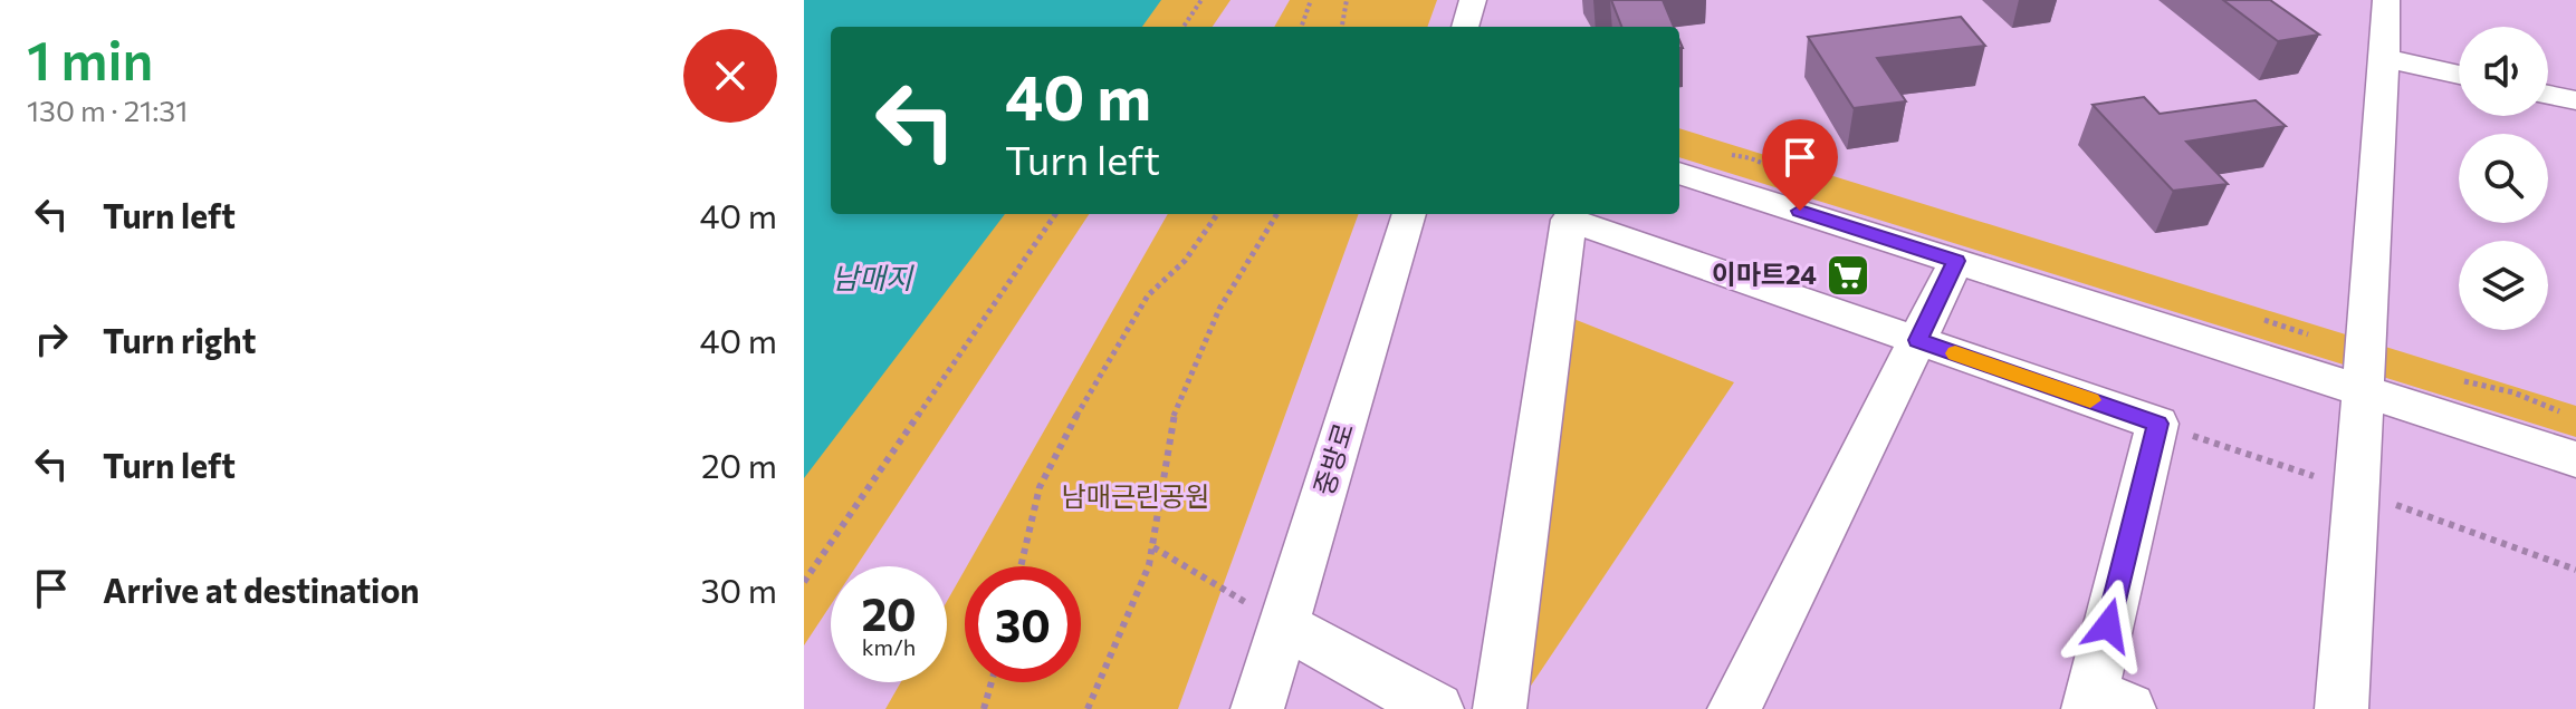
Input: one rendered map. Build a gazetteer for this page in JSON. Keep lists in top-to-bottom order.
{
  "streets": {
    "street": ["중방로"]
  },
  "water": ["남매지"],
  "parks": ["남매근린공원"],
  "places": {
    "supermarket": ["이마트24"]
  },
  "page": {
    "heading": ["1 min", "130 m · 21:31"],
    "turn": ["40 m", "Turn left"],
    "list": [
      {
        "name": "Turn left",
        "value": "40 m"
      },
      {
        "name": "Turn right",
        "value": "40 m"
      },
      {
        "name": "Turn left",
        "value": "20 m"
      },
      {
        "name": "Arrive at destination",
        "value": "30 m"
      }
    ],
    "speed": "20 km/h",
    "limit": "30"
  }
}
